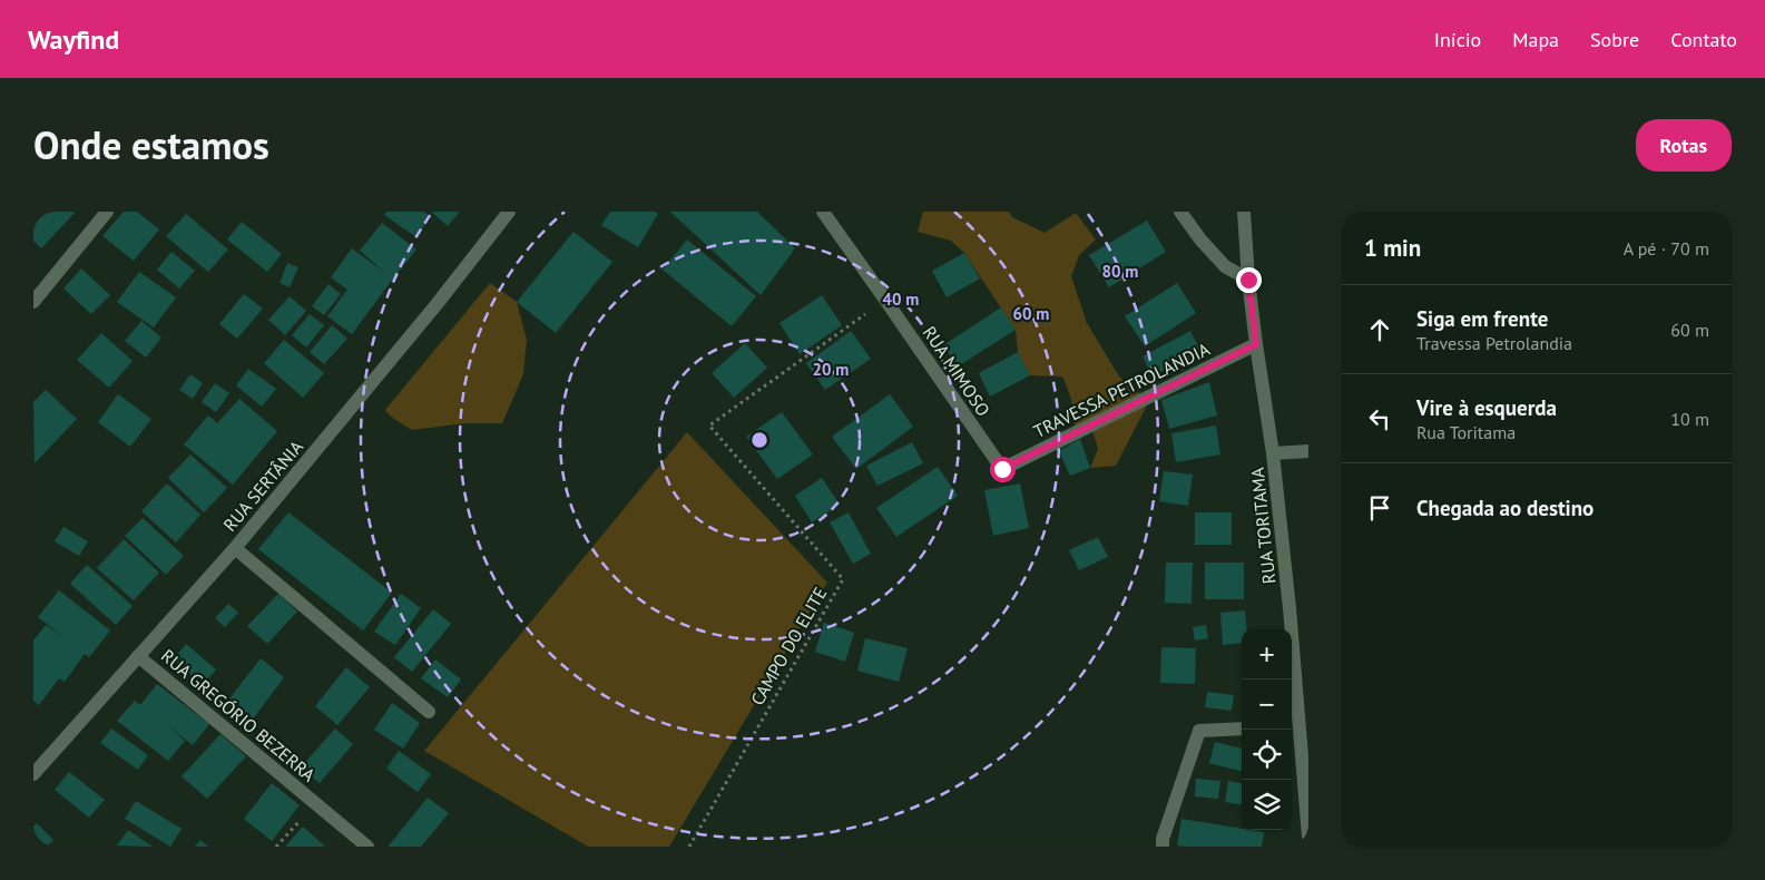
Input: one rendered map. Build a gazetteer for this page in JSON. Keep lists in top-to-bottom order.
{
  "streets": {
    "street": [
      "RUA MIMOSO",
      "TRAVESSA PETROLANDIA",
      "RUA SERTÂNIA",
      "RUA TORITAMA",
      "RUA GREGÓRIO BEZERRA"
    ],
    "path": ["CAMPO DO ELITE"]
  },
  "crossings": [
    ["RUA MIMOSO", "TRAVESSA PETROLANDIA"],
    ["RUA MIMOSO", "CAMPO DO ELITE"],
    ["TRAVESSA PETROLANDIA", "RUA TORITAMA"],
    ["RUA SERTÂNIA", "RUA GREGÓRIO BEZERRA"]
  ],
  "page": {
    "header": "Wayfind",
    "nav": [
      "Início",
      "Mapa",
      "Sobre",
      "Contato"
    ],
    "title": "Onde estamos",
    "buttons": "Rotas",
    "heading": ["1 min", "A pé · 70 m"],
    "list": [
      ["Siga em frente", "Travessa Petrolandia", "60 m"],
      ["Vire à esquerda", "Rua Toritama", "10 m"],
      "Chegada ao destino"
    ],
    "map_buttons": ["+", "−"]
  },
  "rings": [
    "80 m",
    "40 m",
    "60 m",
    "20 m"
  ]
}
